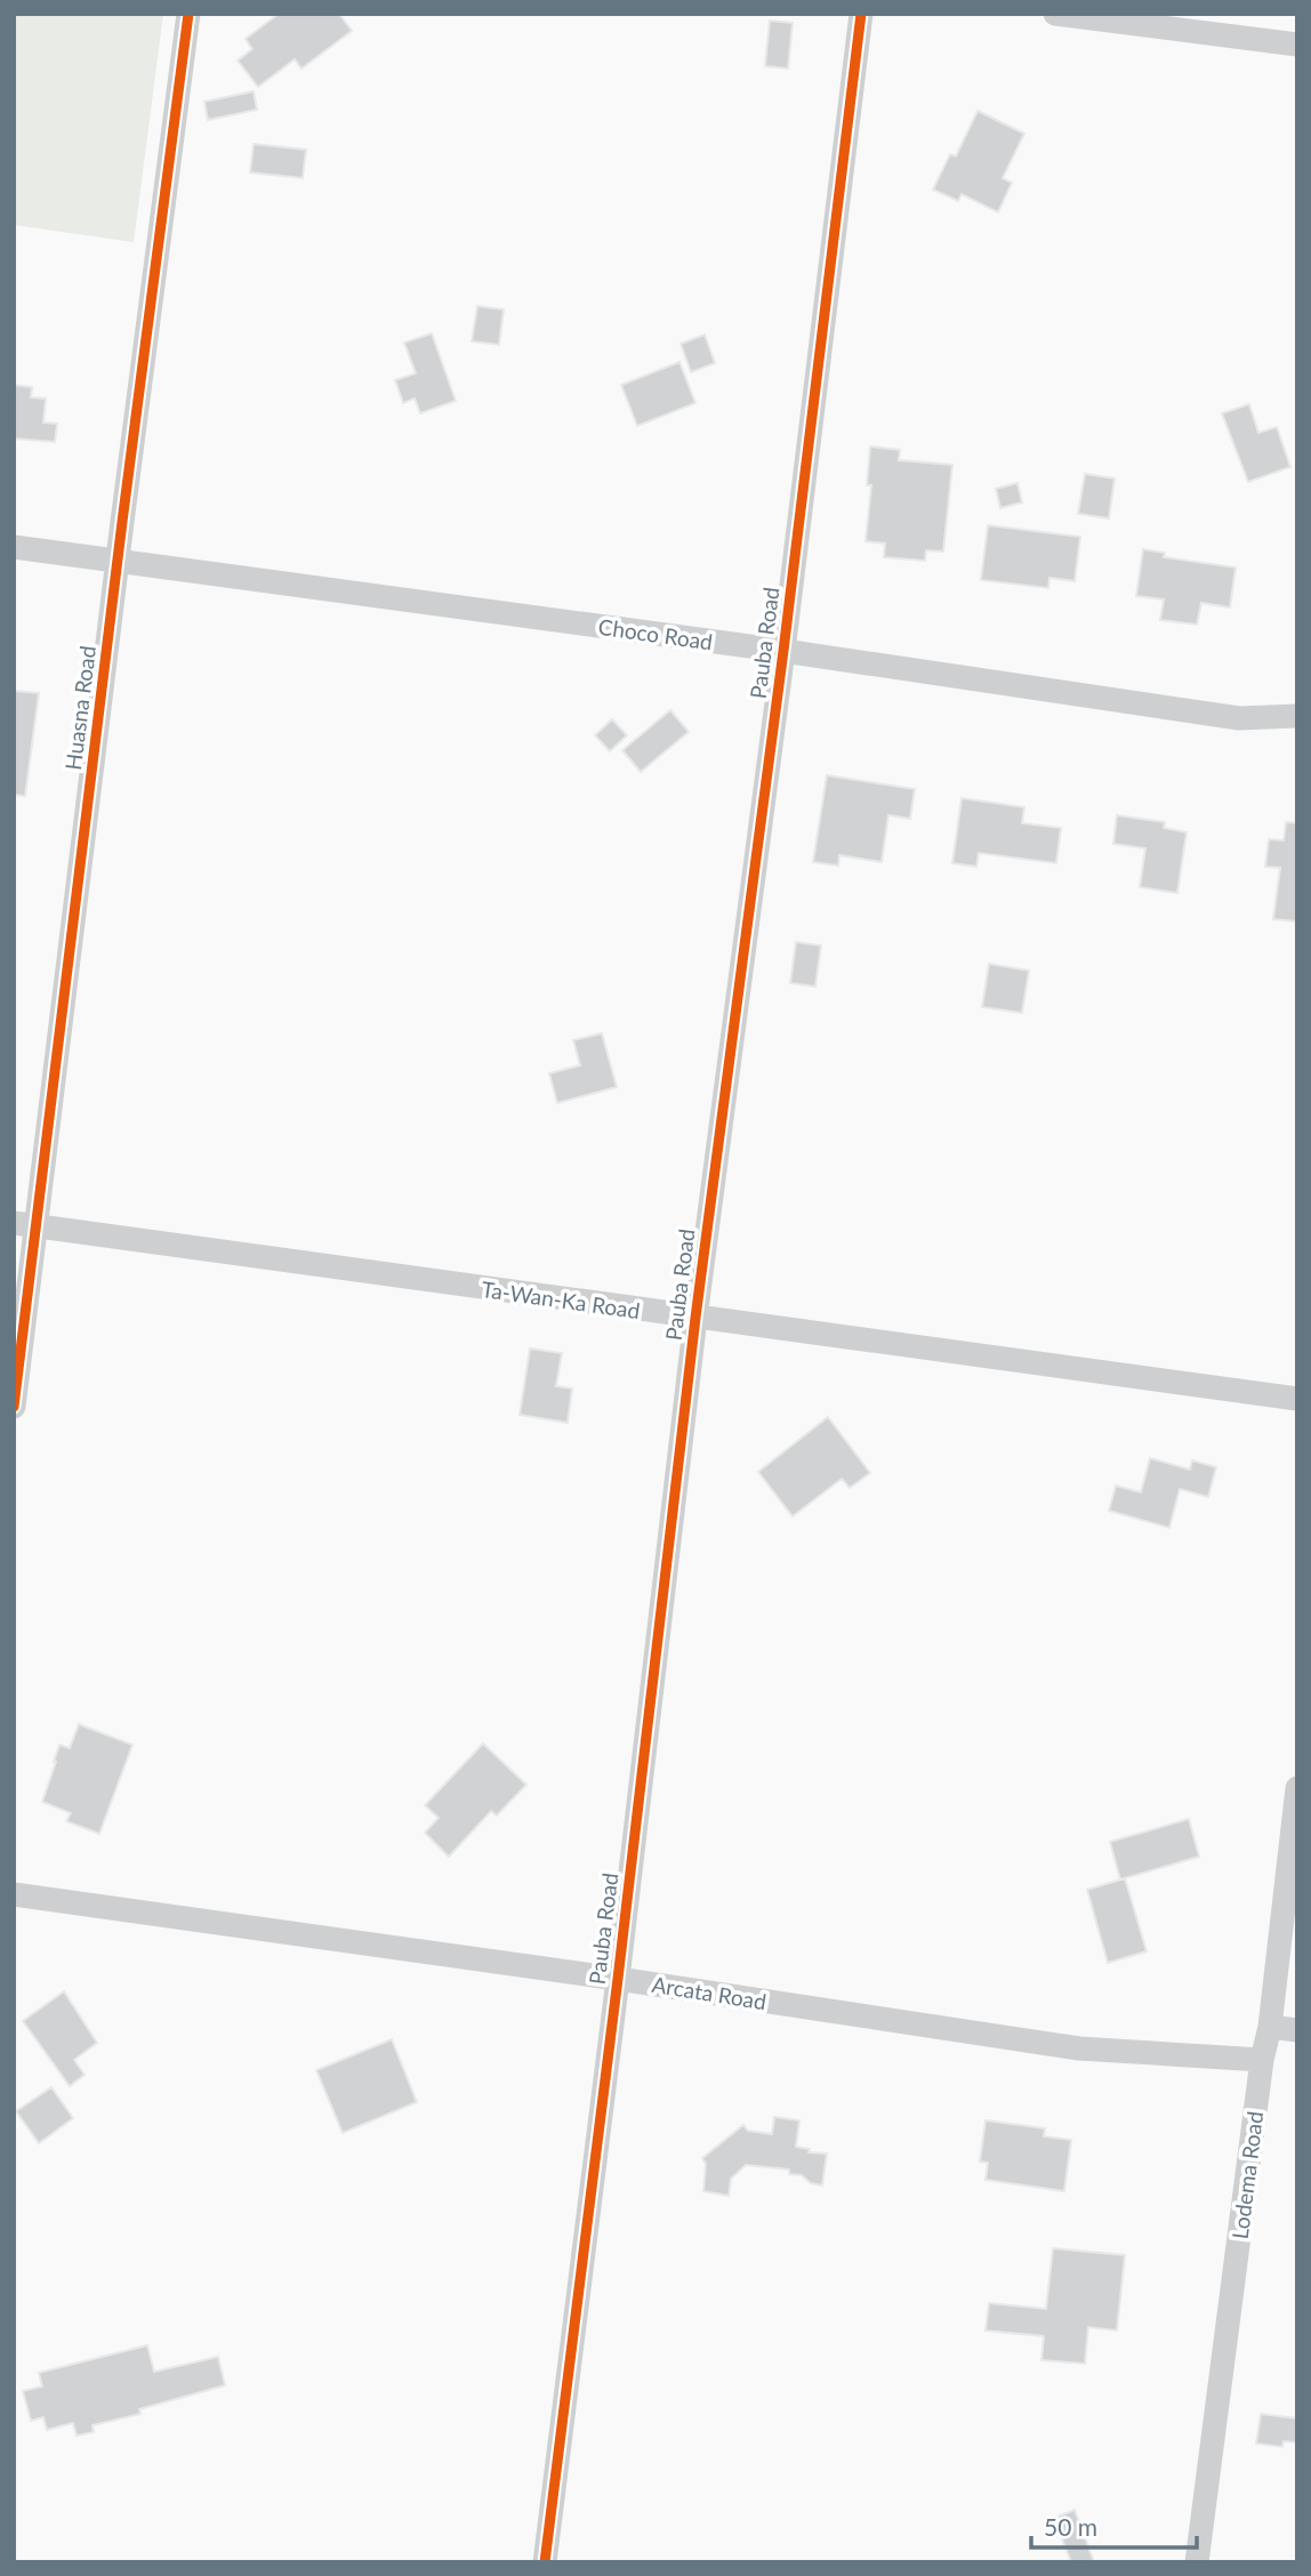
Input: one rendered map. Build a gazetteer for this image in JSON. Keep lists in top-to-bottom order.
{
  "streets": {
    "street": [
      "Choco Road",
      "Pauba Road",
      "Huasna Road",
      "Ta-Wan-Ka Road",
      "Arcata Road",
      "Lodema Road"
    ]
  },
  "crossings": [
    ["Choco Road", "Pauba Road"],
    ["Choco Road", "Huasna Road"],
    ["Pauba Road", "Ta-Wan-Ka Road"],
    ["Pauba Road", "Arcata Road"],
    ["Huasna Road", "Ta-Wan-Ka Road"],
    ["Arcata Road", "Lodema Road"]
  ],
  "scale_bar": "50 m"
}
